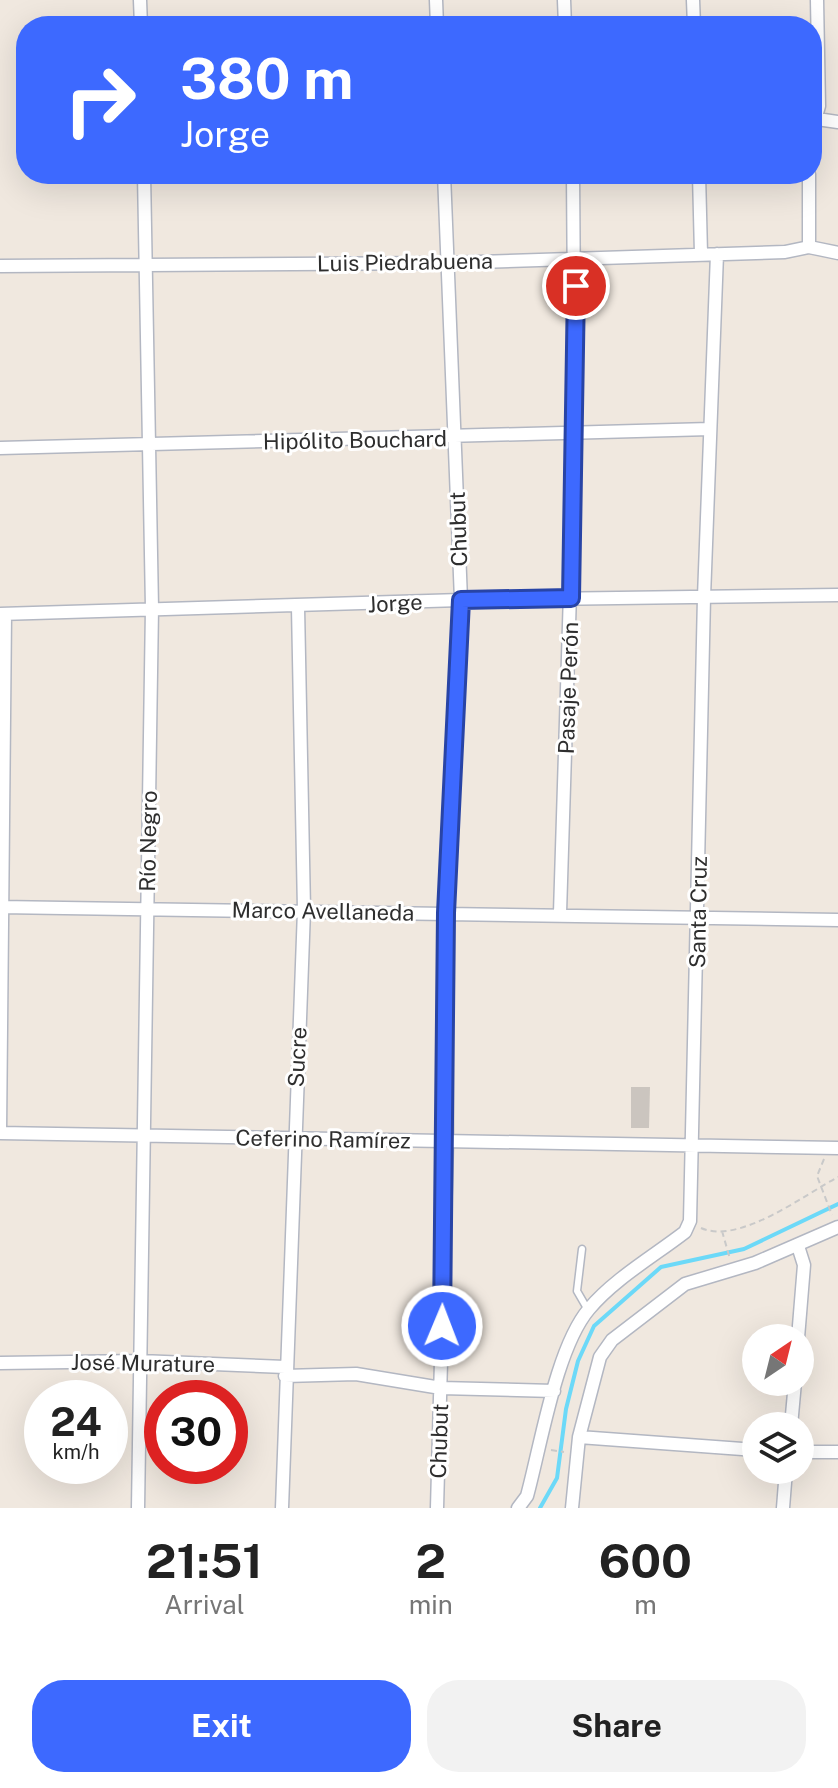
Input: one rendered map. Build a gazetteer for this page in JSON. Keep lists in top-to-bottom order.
{
  "streets": {
    "street": [
      "Luis Piedrabuena",
      "Hipólito Bouchard",
      "Chubut",
      "Jorge",
      "Pasaje Perón",
      "Río Negro",
      "Marco Avellaneda",
      "Santa Cruz",
      "Sucre",
      "Ceferino Ramírez",
      "José Murature"
    ]
  },
  "crossings": [
    ["Luis Piedrabuena", "Chubut"],
    ["Luis Piedrabuena", "Pasaje Perón"],
    ["Luis Piedrabuena", "Río Negro"],
    ["Luis Piedrabuena", "Santa Cruz"],
    ["Hipólito Bouchard", "Chubut"],
    ["Hipólito Bouchard", "Pasaje Perón"],
    ["Hipólito Bouchard", "Río Negro"],
    ["Hipólito Bouchard", "Santa Cruz"],
    ["Chubut", "Jorge"],
    ["Chubut", "Marco Avellaneda"],
    ["Chubut", "Ceferino Ramírez"],
    ["Chubut", "José Murature"],
    ["Jorge", "Pasaje Perón"],
    ["Jorge", "Río Negro"],
    ["Jorge", "Santa Cruz"],
    ["Jorge", "Sucre"],
    ["Pasaje Perón", "Marco Avellaneda"],
    ["Río Negro", "Marco Avellaneda"],
    ["Río Negro", "Ceferino Ramírez"],
    ["Río Negro", "José Murature"],
    ["Marco Avellaneda", "Santa Cruz"],
    ["Marco Avellaneda", "Sucre"],
    ["Santa Cruz", "Ceferino Ramírez"],
    ["Sucre", "Ceferino Ramírez"],
    ["Sucre", "José Murature"]
  ],
  "north": "top right",
  "page": {
    "turn": ["380 m", "Jorge"],
    "speed": "24 km/h",
    "limit": "30",
    "eta": [
      "21:51",
      "Arrival",
      "2",
      "min",
      "600",
      "m"
    ],
    "buttons": ["Exit", "Share"]
  }
}
